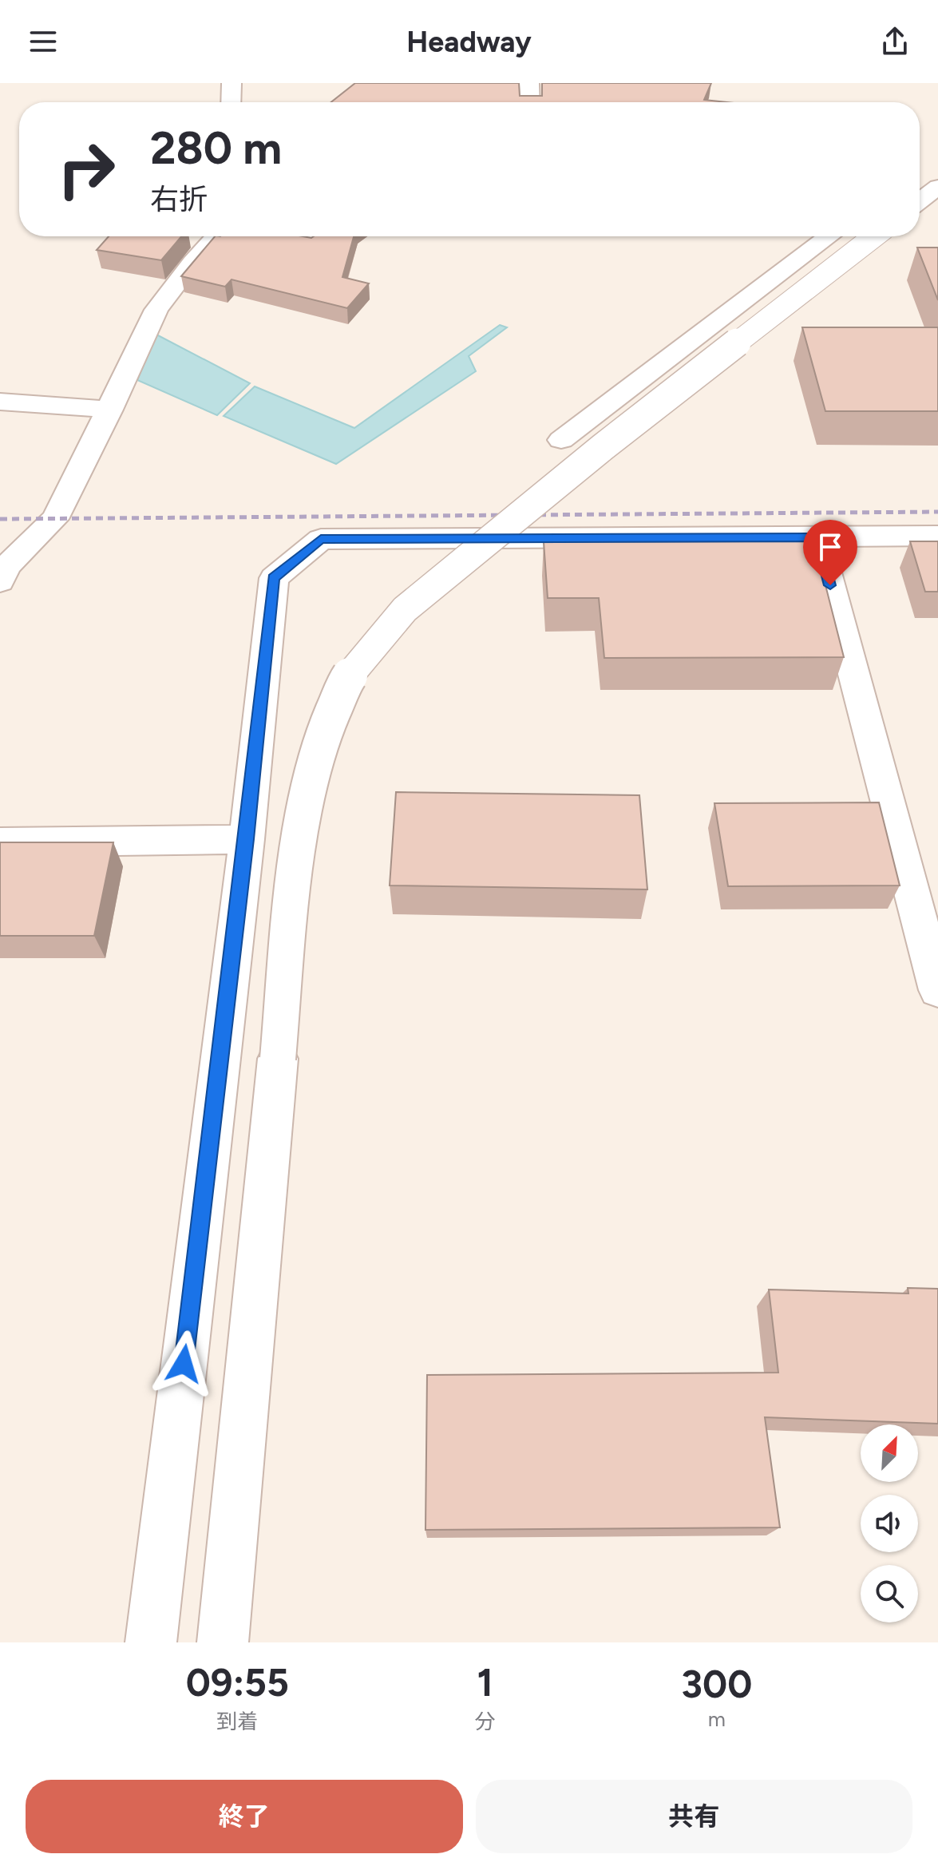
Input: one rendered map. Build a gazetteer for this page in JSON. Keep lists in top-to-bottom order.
{
  "north": "top right",
  "page": {
    "header": "Headway",
    "turn": ["280 m", "右折"],
    "eta": [
      "09:55",
      "到着",
      "1",
      "分",
      "300",
      "m"
    ],
    "buttons": ["終了", "共有"]
  }
}
